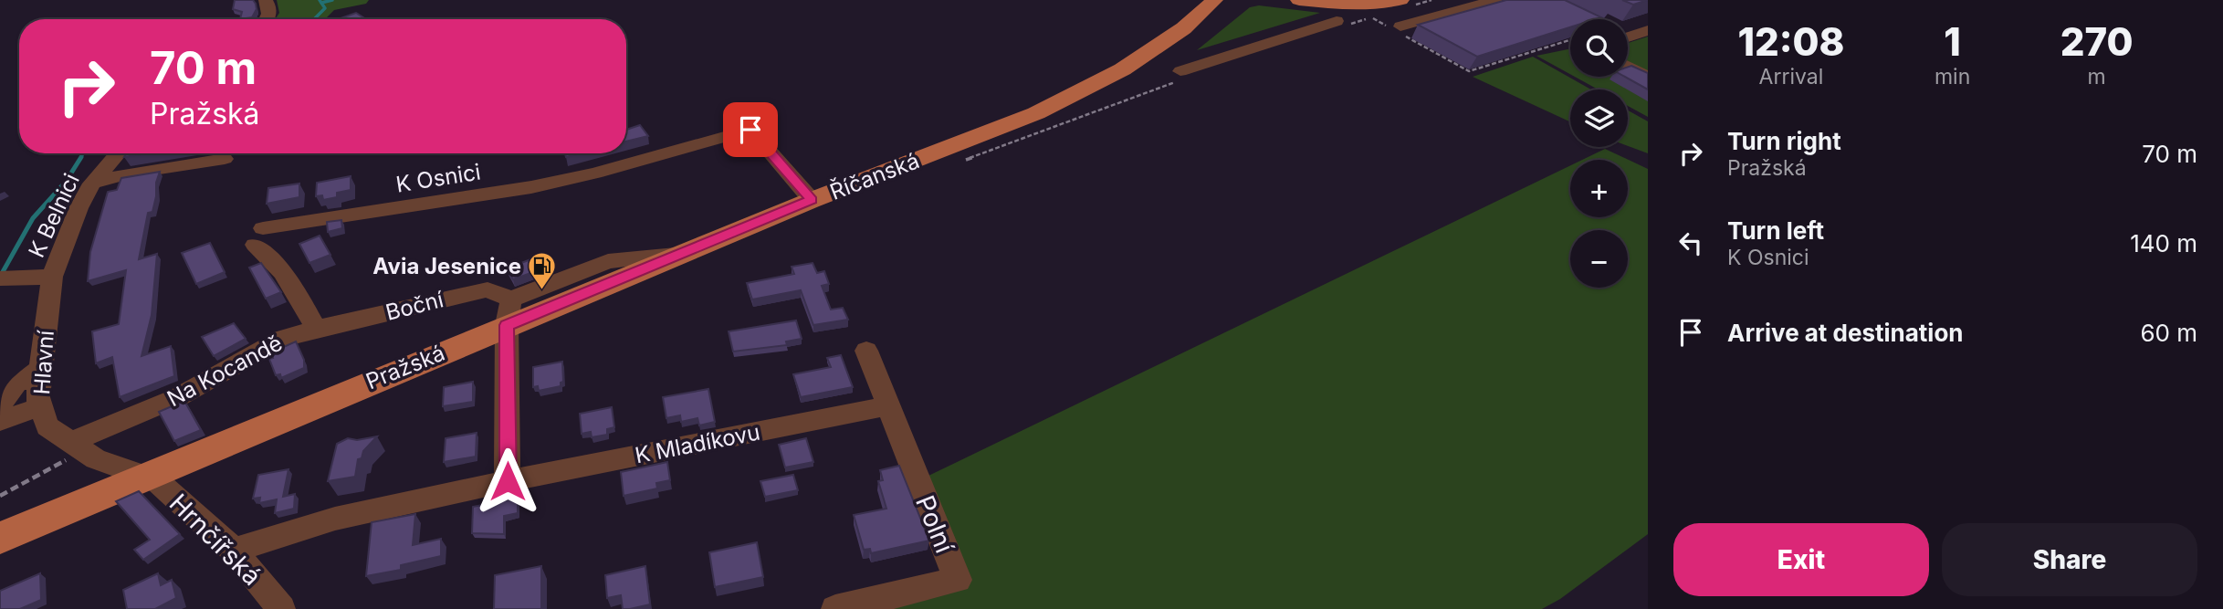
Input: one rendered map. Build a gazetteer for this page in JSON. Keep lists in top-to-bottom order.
{
  "streets": {
    "main road": ["Říčanská", "Pražská"],
    "street": [
      "K Osnici",
      "K Belnici",
      "Boční",
      "Hlavní",
      "Na Kocandě",
      "K Mladíkovu",
      "Polní",
      "Hrnčířská"
    ]
  },
  "crossings": [
    ["Říčanská", "K Osnici"],
    ["Říčanská", "Pražská"],
    ["K Osnici", "Boční"],
    ["K Osnici", "Pražská"],
    ["K Osnici", "Na Kocandě"],
    ["K Belnici", "Hlavní"],
    ["Boční", "Pražská"],
    ["Boční", "Na Kocandě"],
    ["Hlavní", "Pražská"],
    ["Hlavní", "Na Kocandě"],
    ["Hlavní", "Hrnčířská"],
    ["Pražská", "Hrnčířská"],
    ["K Mladíkovu", "Polní"],
    ["K Mladíkovu", "Hrnčířská"]
  ],
  "places": {
    "fuel station": ["Avia Jesenice"]
  },
  "page": {
    "eta": [
      "12:08",
      "Arrival",
      "1",
      "min",
      "270",
      "m"
    ],
    "map_buttons": ["+", "−"],
    "turn": ["70 m", "Pražská"],
    "list": [
      {
        "name": "Turn right",
        "note": "Pražská",
        "value": "70 m"
      },
      {
        "name": "Turn left",
        "note": "K Osnici",
        "value": "140 m"
      },
      {
        "name": "Arrive at destination",
        "value": "60 m"
      }
    ],
    "buttons": ["Exit", "Share"]
  }
}
